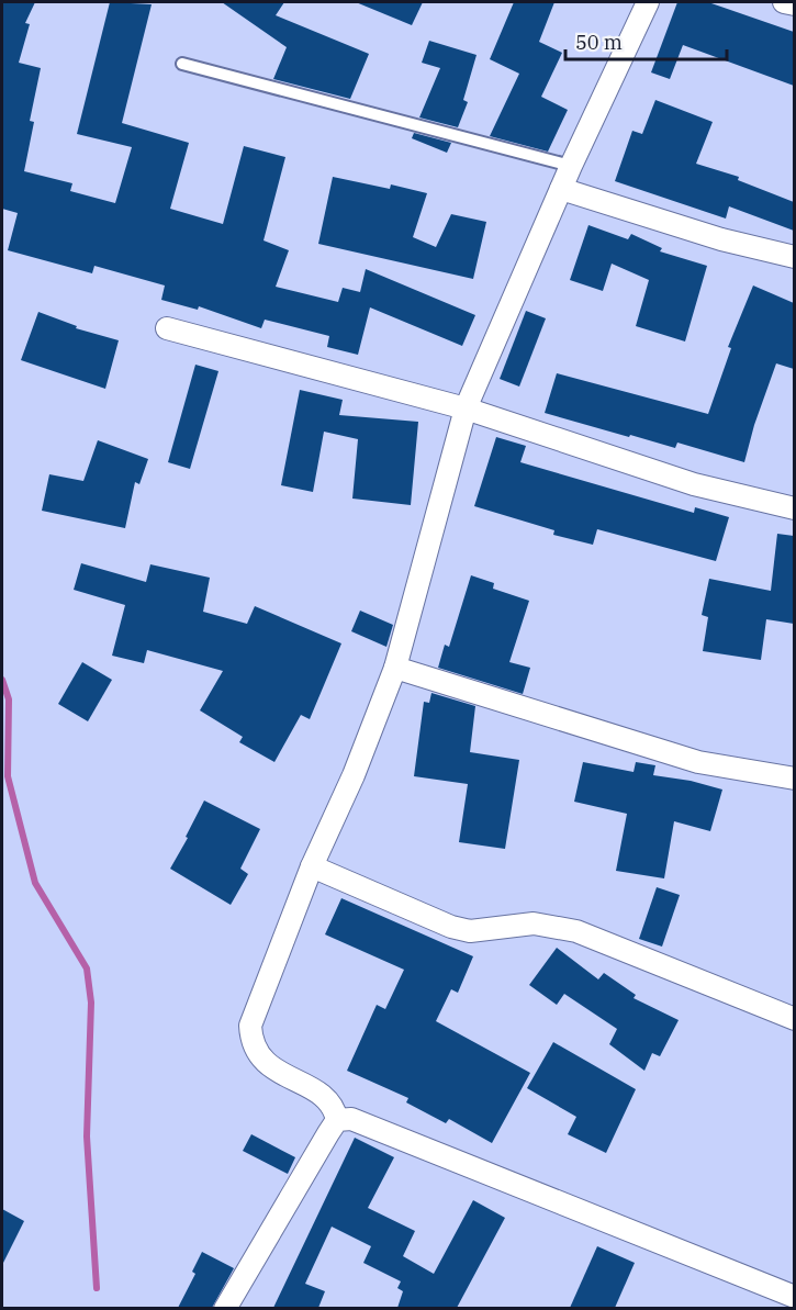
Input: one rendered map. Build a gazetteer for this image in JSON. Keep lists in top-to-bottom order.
{
  "scale_bar": "50 m"
}
